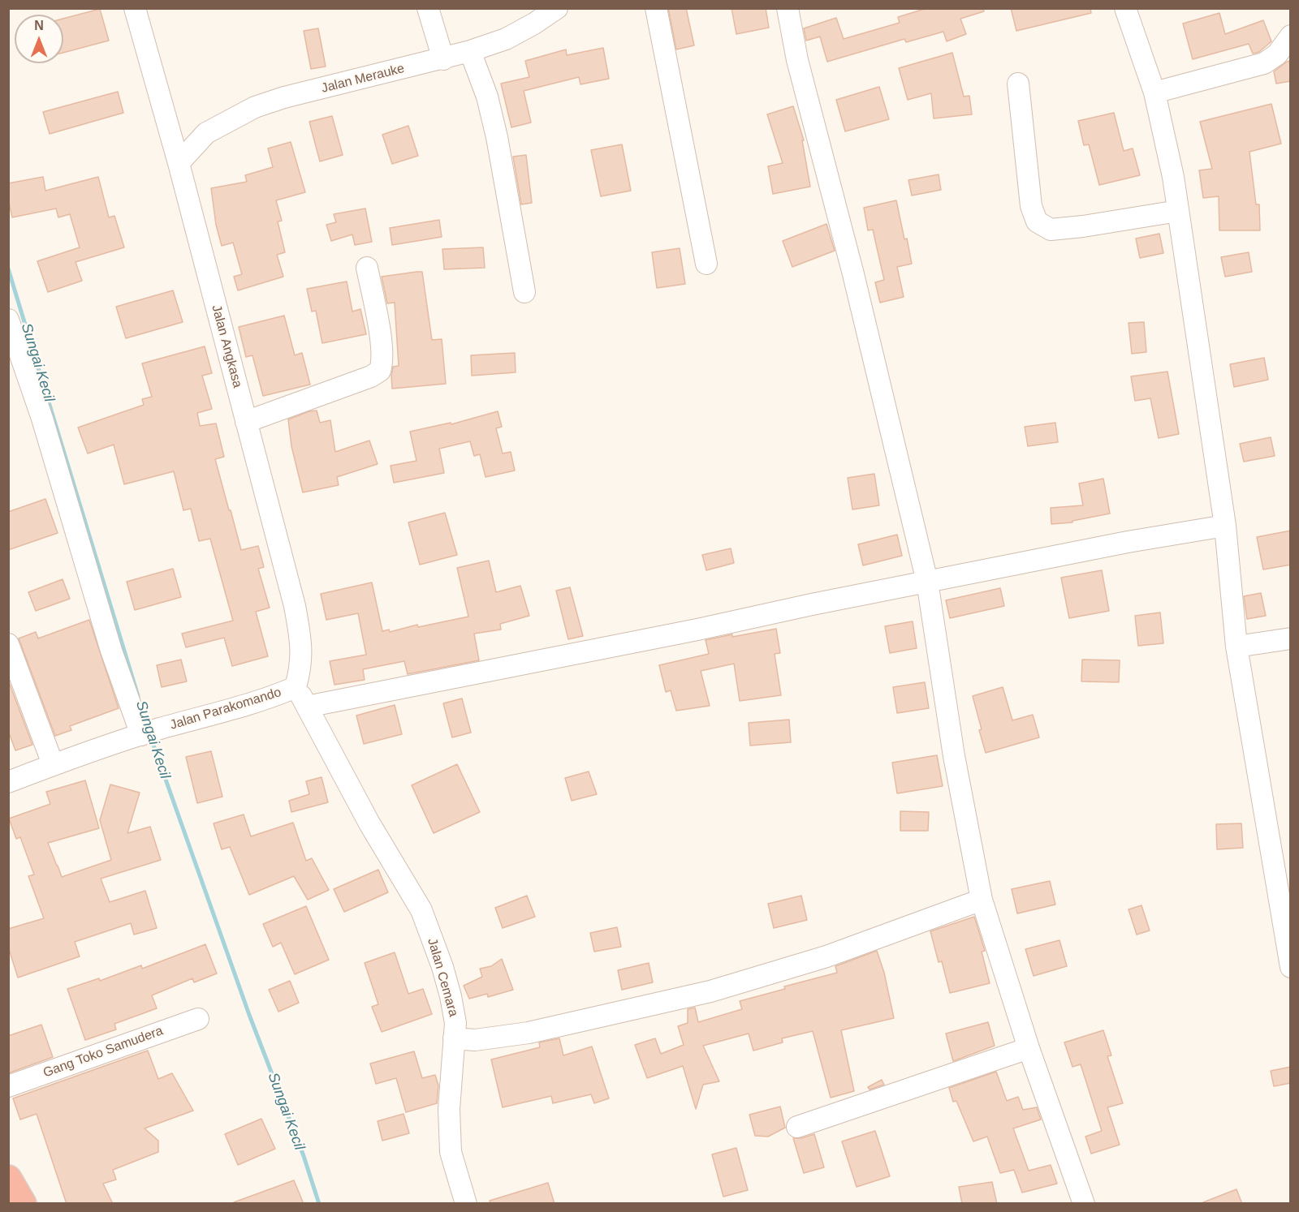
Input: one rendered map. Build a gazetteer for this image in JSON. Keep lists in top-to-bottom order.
{
  "streets": {
    "street": [
      "Jalan Merauke",
      "Jalan Angkasa",
      "Jalan Parakomando",
      "Jalan Cemara",
      "Gang Toko Samudera"
    ]
  },
  "crossings": [
    ["Jalan Merauke", "Jalan Angkasa"],
    ["Jalan Angkasa", "Jalan Parakomando"],
    ["Jalan Parakomando", "Jalan Cemara"]
  ],
  "water": ["Sungai Kecil"],
  "north": "top"
}
